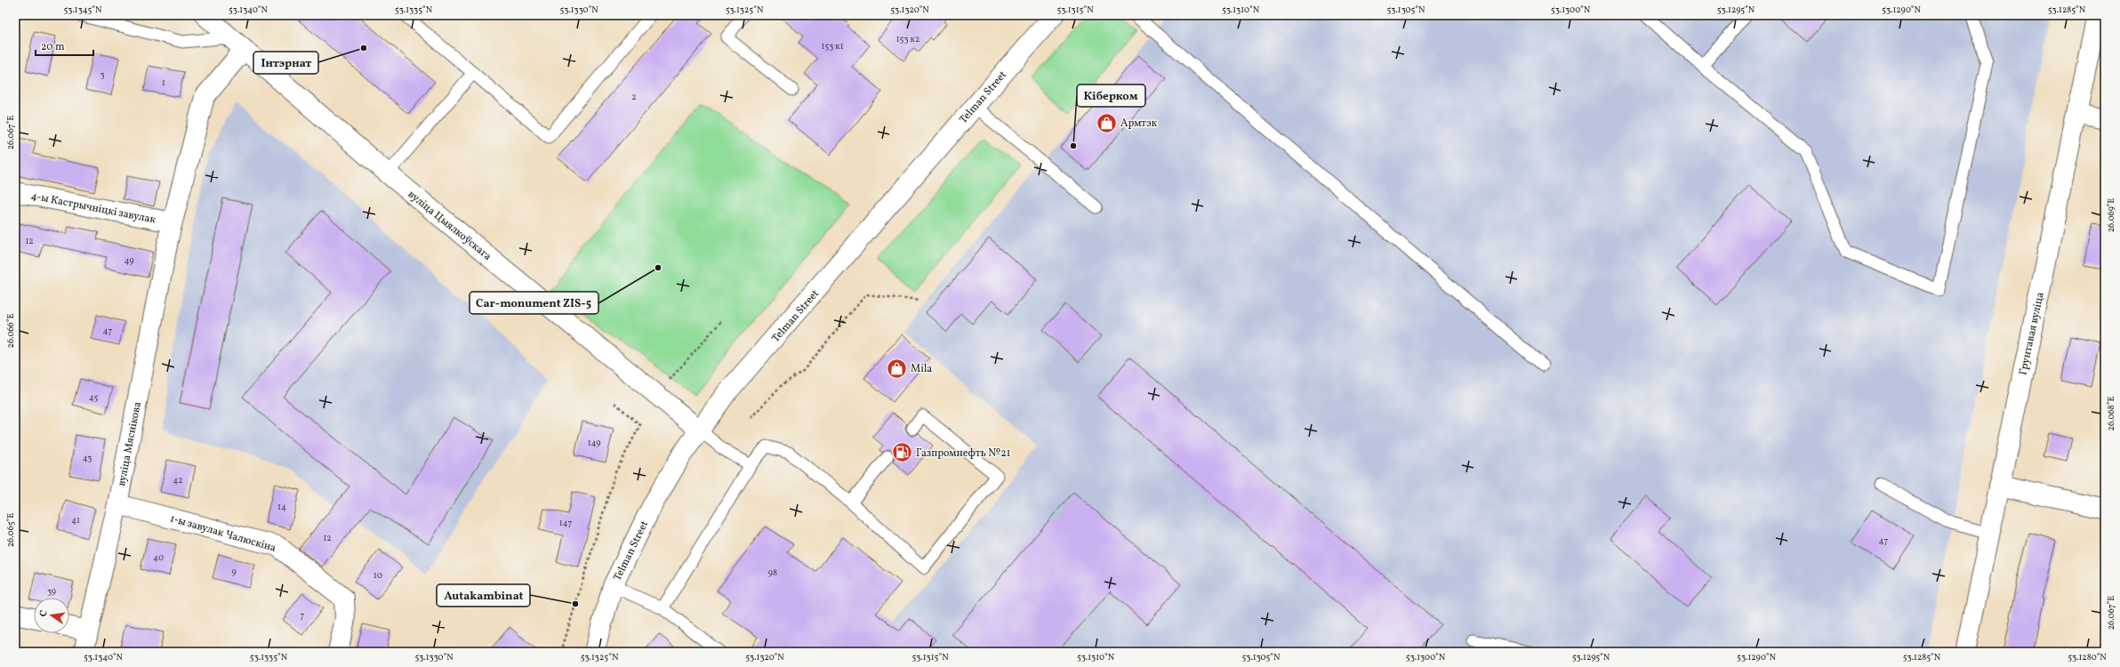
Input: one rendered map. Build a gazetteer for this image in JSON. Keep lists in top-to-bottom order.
{
  "streets": {
    "main road": [
      "Telman Street",
      "4-ы Кастрычніцкі завулак",
      "вуліца Цыялкоўскага",
      "Грунтавая вуліца",
      "вуліца Мяснікова",
      "1-ы завулак Чалюскіна"
    ]
  },
  "crossings": [
    ["Telman Street", "вуліца Цыялкоўскага"],
    ["4-ы Кастрычніцкі завулак", "вуліца Мяснікова"],
    ["вуліца Цыялкоўскага", "вуліца Мяснікова"],
    ["вуліца Мяснікова", "1-ы завулак Чалюскіна"]
  ],
  "places": {
    "other": [
      "Інтэрнат",
      "Кіберком",
      "Car-monument ZIS-5",
      "Autakambinat"
    ],
    "shop": ["Армтэк", "Mila"],
    "fuel station": ["Газпромнефть №21"]
  },
  "house_numbers": [
    "153 к2",
    "153 к1",
    "3",
    "1",
    "2",
    "12",
    "49",
    "47",
    "45",
    "149",
    "43",
    "42",
    "14",
    "41",
    "147",
    "12",
    "47",
    "40",
    "9",
    "98",
    "10",
    "39",
    "7"
  ],
  "scale_bar": "20 m",
  "north": "left",
  "coordinates": [
    "53.1345°N",
    "53.1340°N",
    "53.1335°N",
    "53.1330°N",
    "53.1325°N",
    "53.1320°N",
    "53.1315°N",
    "53.1310°N",
    "53.1305°N",
    "53.1300°N",
    "53.1295°N",
    "53.1290°N",
    "53.1285°N",
    "26.067°E",
    "26.069°E",
    "26.066°E",
    "26.068°E",
    "26.065°E",
    "53.1280°N"
  ]
}
